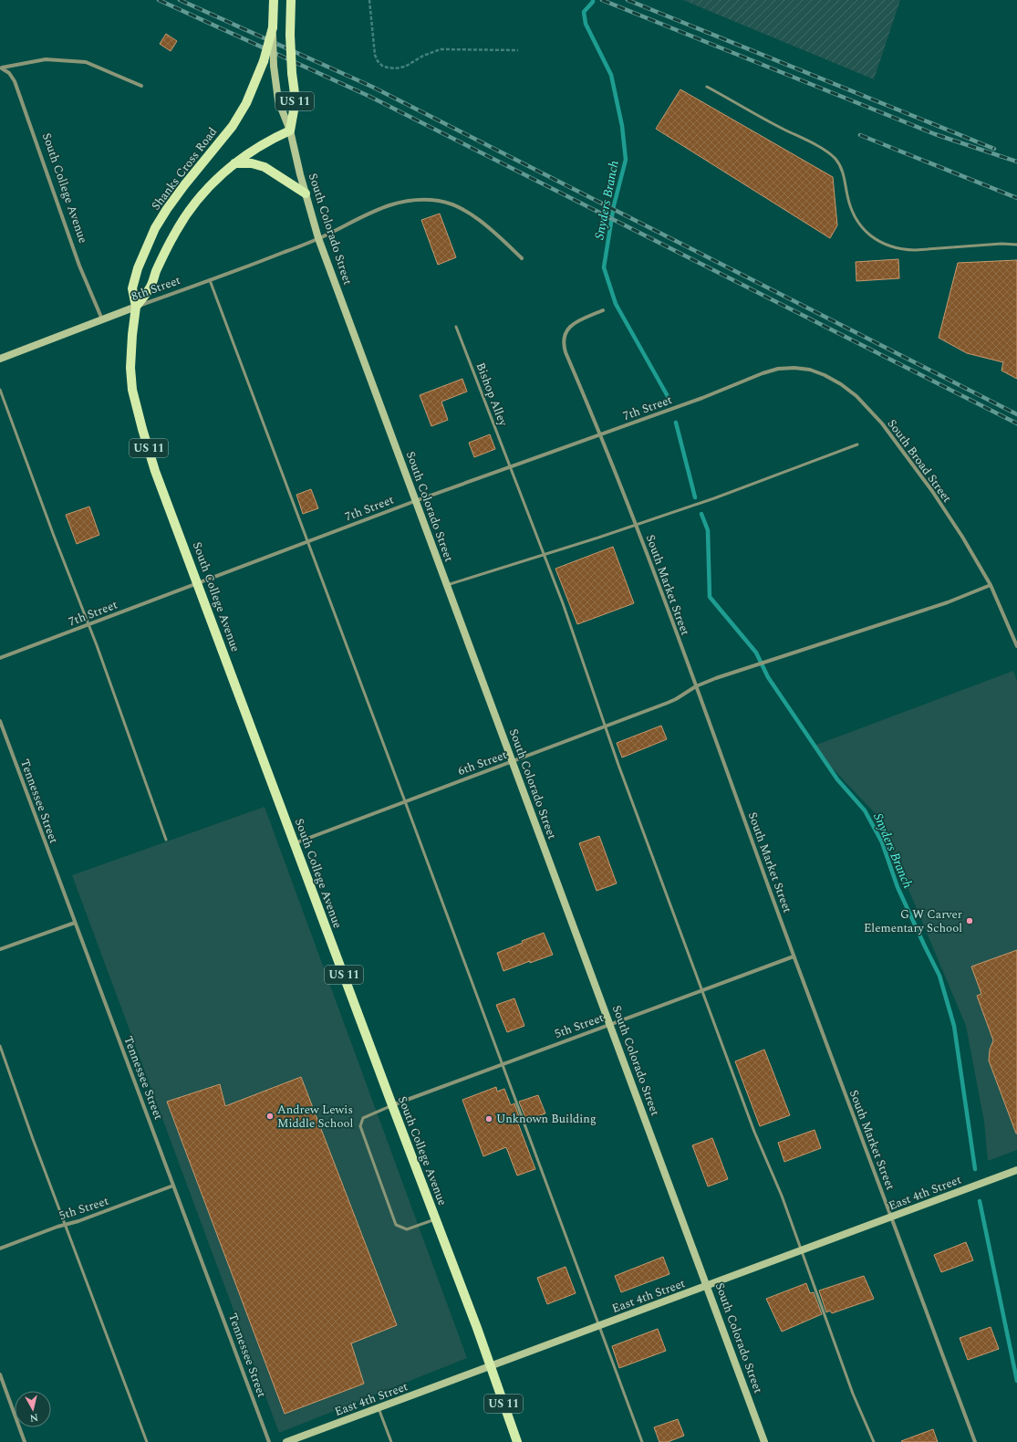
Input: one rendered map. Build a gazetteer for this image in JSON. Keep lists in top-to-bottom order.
{
  "streets": {
    "main road": [
      "US 11",
      "Shanks Cross Road",
      "South College Avenue",
      "South Colorado Street"
    ],
    "street": [
      "8th Street",
      "7th Street",
      "South Broad Street",
      "South Market Street",
      "6th Street",
      "Tennessee Street",
      "5th Street",
      "East 4th Street"
    ],
    "lane": ["Bishop Alley"]
  },
  "crossings": [
    ["Shanks Cross Road", "South College Avenue"],
    ["Shanks Cross Road", "South Colorado Street"],
    ["Shanks Cross Road", "8th Street"],
    ["South College Avenue", "8th Street"],
    ["South College Avenue", "7th Street"],
    ["South College Avenue", "6th Street"],
    ["South College Avenue", "5th Street"],
    ["South College Avenue", "East 4th Street"],
    ["South Colorado Street", "8th Street"],
    ["South Colorado Street", "7th Street"],
    ["South Colorado Street", "6th Street"],
    ["South Colorado Street", "5th Street"],
    ["South Colorado Street", "East 4th Street"],
    ["Bishop Alley", "7th Street"],
    ["Bishop Alley", "6th Street"],
    ["Bishop Alley", "5th Street"],
    ["Bishop Alley", "East 4th Street"],
    ["7th Street", "South Broad Street"],
    ["7th Street", "South Market Street"],
    ["South Broad Street", "6th Street"],
    ["South Market Street", "6th Street"],
    ["South Market Street", "5th Street"],
    ["South Market Street", "East 4th Street"],
    ["Tennessee Street", "5th Street"]
  ],
  "water": ["Snyders Branch"],
  "places": ["G W Carver Elementary School", "Andrew Lewis Middle School", "Unknown Building"],
  "north": "bottom"
}
